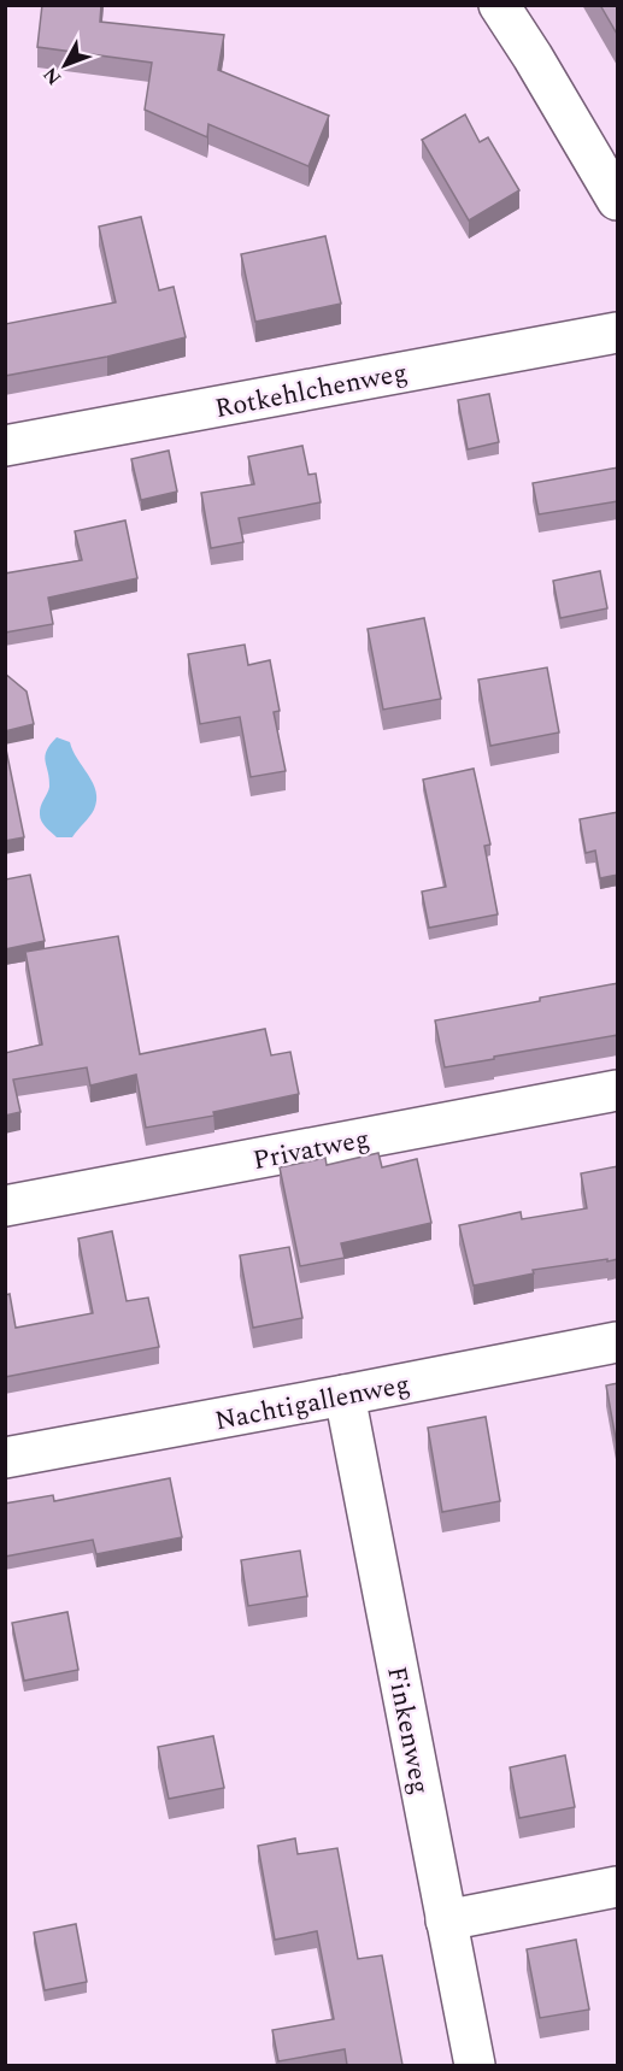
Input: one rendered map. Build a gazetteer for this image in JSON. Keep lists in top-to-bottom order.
{
  "streets": {
    "street": [
      "Rotkehlchenweg",
      "Privatweg",
      "Nachtigallenweg",
      "Finkenweg"
    ]
  },
  "crossings": [
    ["Nachtigallenweg", "Finkenweg"]
  ],
  "north": "bottom left"
}
